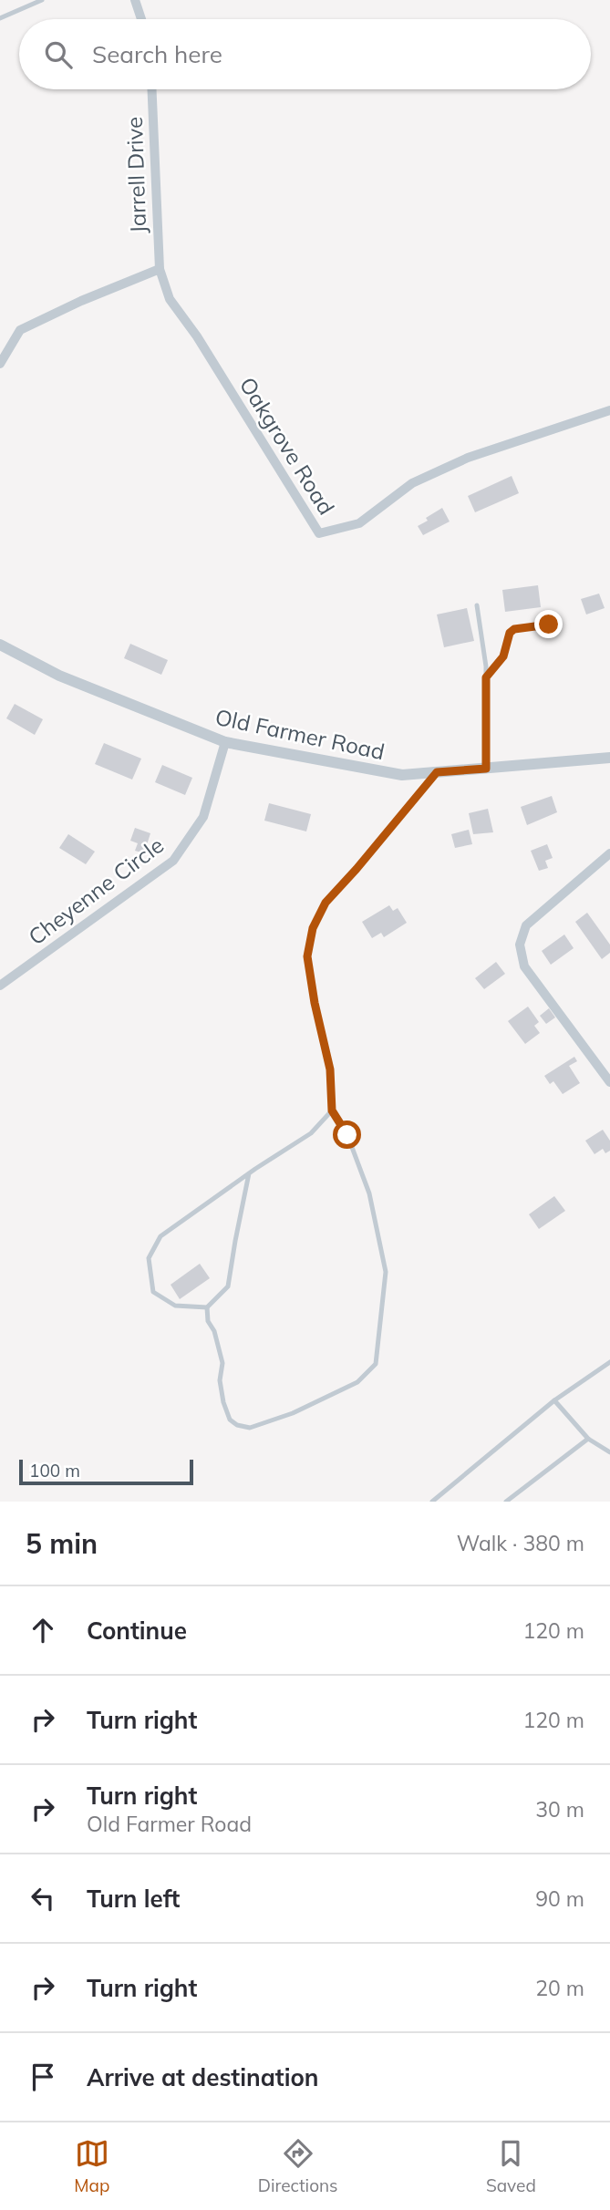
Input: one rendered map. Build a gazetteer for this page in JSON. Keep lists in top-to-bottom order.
{
  "streets": {
    "street": [
      "Jarrell Drive",
      "Oakgrove Road",
      "Old Farmer Road",
      "Cheyenne Circle"
    ]
  },
  "crossings": [
    ["Jarrell Drive", "Oakgrove Road"],
    ["Old Farmer Road", "Cheyenne Circle"]
  ],
  "scale_bar": "100 m",
  "page": {
    "search": "Search here",
    "scale": "100 m",
    "heading": ["5 min", "Walk · 380 m"],
    "list": [
      ["Continue", "120 m"],
      ["Turn right", "120 m"],
      ["Turn right", "Old Farmer Road", "30 m"],
      ["Turn left", "90 m"],
      ["Turn right", "20 m"],
      "Arrive at destination"
    ],
    "nav": ["Map", "Directions", "Saved"]
  }
}
